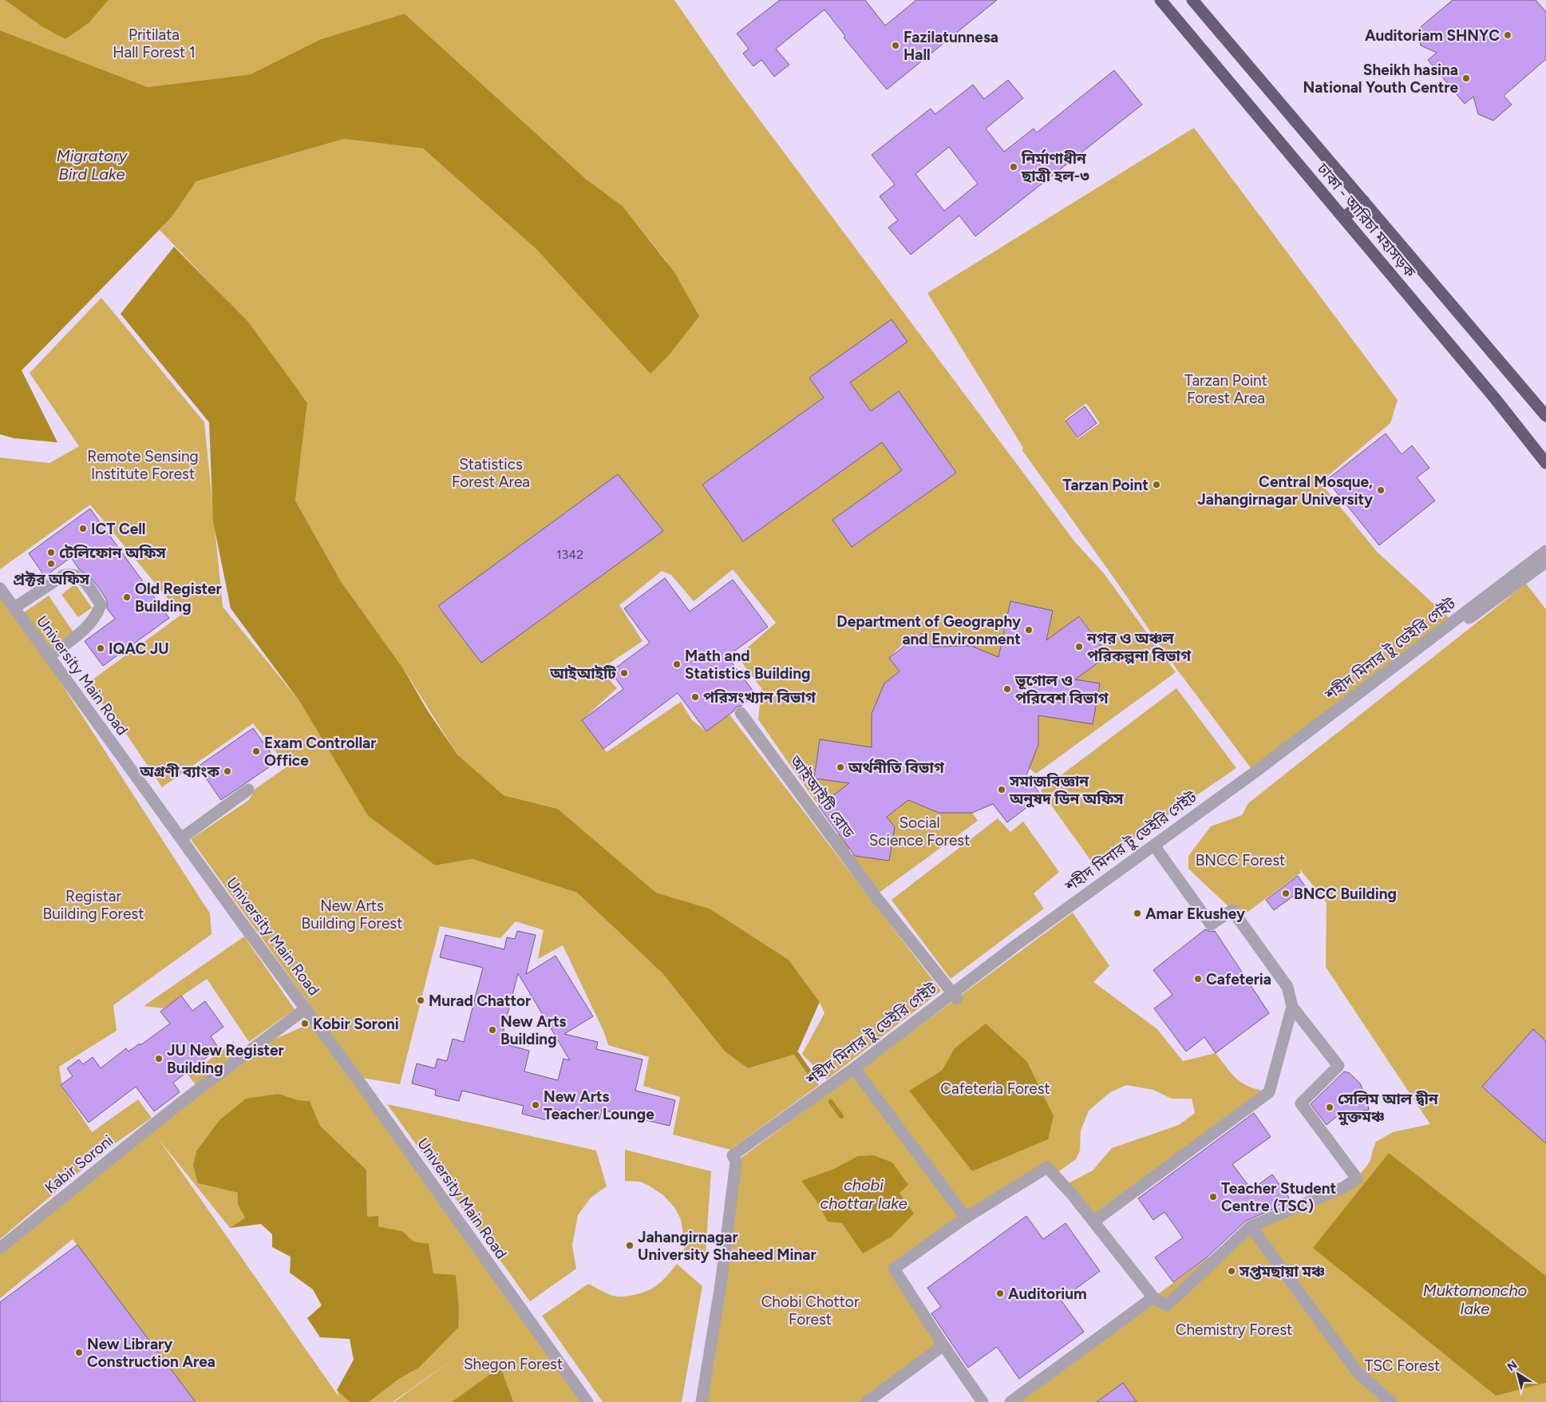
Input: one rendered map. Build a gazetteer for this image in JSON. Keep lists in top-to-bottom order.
{
  "streets": {
    "highway": ["ঢাকা - আরিচা মহাসড়ক"],
    "street": [
      "শহীদ মিনার টু ডেইরি গেইট",
      "University Main Road",
      "আইআইটি রোড",
      "Kabir Soroni"
    ]
  },
  "crossings": [
    ["শহীদ মিনার টু ডেইরি গেইট", "আইআইটি রোড"],
    ["University Main Road", "Kabir Soroni"]
  ],
  "water": ["Migratory Bird Lake", "chobi chottar lake", "Muktomoncho lake"],
  "parks": [
    "Pritilata Hall Forest 1",
    "Tarzan Point Forest Area",
    "Remote Sensing Institute Forest",
    "Statistics Forest Area",
    "Social Science Forest",
    "BNCC Forest",
    "Registar Building Forest",
    "New Arts Building Forest",
    "Cafeteria Forest",
    "Chobi Chottor Forest",
    "Chemistry Forest",
    "Shegon Forest",
    "TSC Forest"
  ],
  "places": [
    "Auditoriam SHNYC",
    "Fazilatunnesa Hall",
    "Sheikh hasina National Youth Centre",
    "নির্মাণাধীন ছাত্রী হল-৩",
    "Tarzan Point",
    "Central Mosque, Jahangirnagar University",
    "ICT Cell",
    "টেলিফোন অফিস",
    "প্রক্টর অফিস",
    "Old Register Building",
    "Department of Geography and Environment",
    "নগর ও অঞ্চল পরিকল্পনা বিভাগ",
    "IQAC JU",
    "Math and Statistics Building",
    "আইআইটি",
    "ভূগোল ও পরিবেশ বিভাগ",
    "পরিসংখ্যান বিভাগ",
    "Exam Controllar Office",
    "অর্থনীতি বিভাগ",
    "অগ্রণী ব্যাংক",
    "সমাজবিজ্ঞান অনুষদ ডিন অফিস",
    "BNCC Building",
    "Amar Ekushey",
    "Cafeteria",
    "Murad Chattor",
    "Kobir Soroni",
    "New Arts Building",
    "JU New Register Building",
    "New Arts Teacher Lounge",
    "সেলিম আল দ্বীন মুক্তমঞ্চ",
    "Teacher Student Centre (TSC)",
    "Jahangirnagar University Shaheed Minar",
    "সপ্তমছায়া মঞ্চ",
    "Auditorium",
    "New Library Construction Area"
  ],
  "house_numbers": ["1342"],
  "north": "top left"
}
